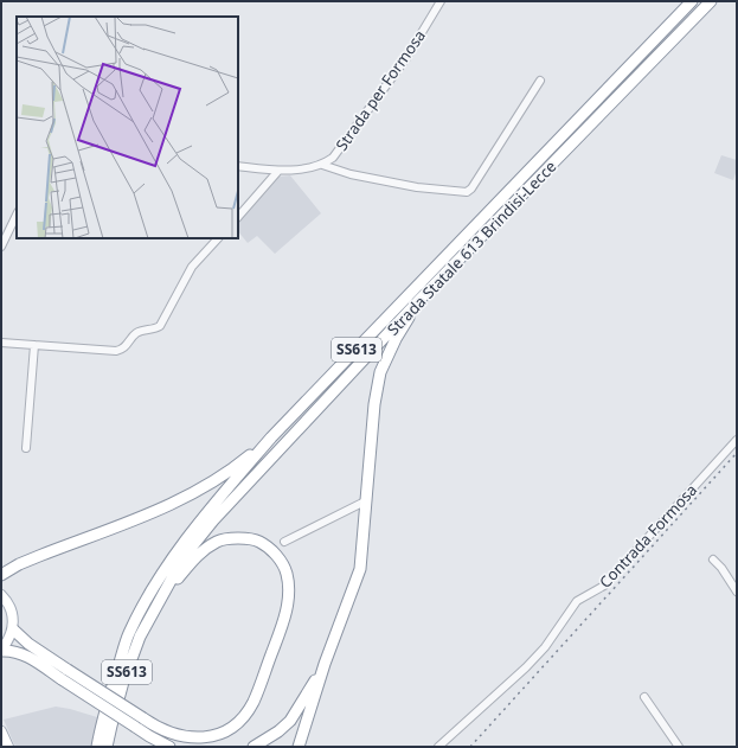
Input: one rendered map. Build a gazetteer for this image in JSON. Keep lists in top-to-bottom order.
{
  "streets": {
    "highway": ["Strada Statale 613 Brindisi-Lecce", "SS613"],
    "street": ["Strada per Formosa", "Contrada Formosa"]
  }
}
